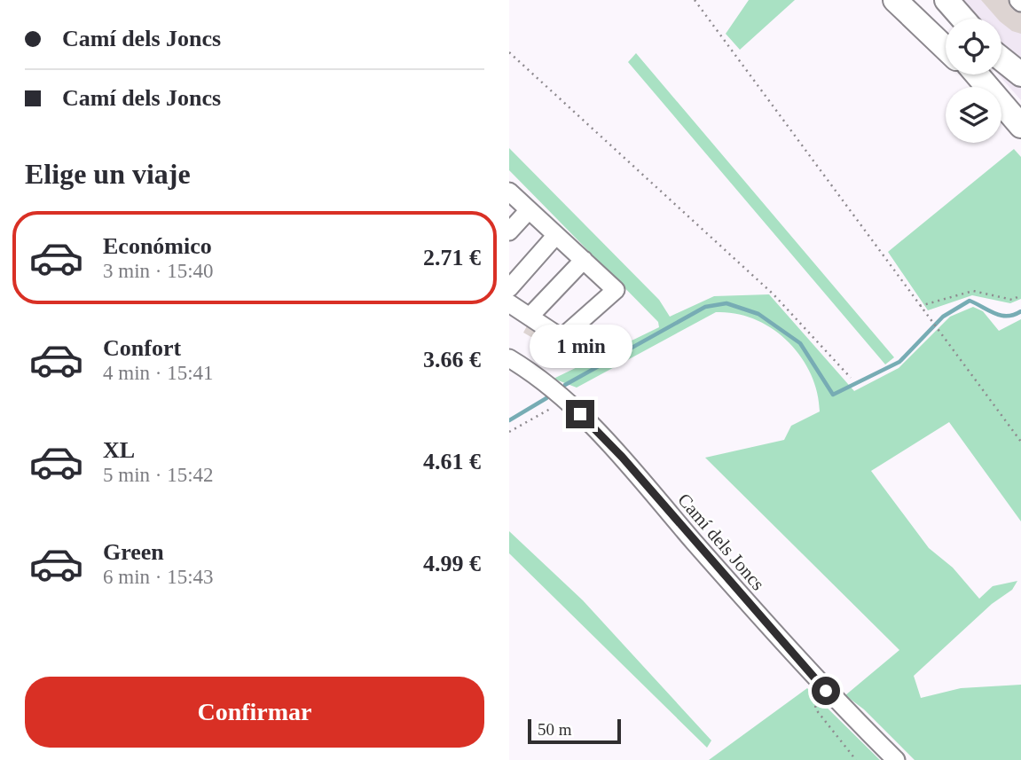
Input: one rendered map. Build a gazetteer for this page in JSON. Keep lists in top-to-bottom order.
{
  "streets": {
    "street": ["Camí dels Joncs"]
  },
  "scale_bar": "50 m",
  "page": {
    "banner": ["Camí dels Joncs", "Camí dels Joncs"],
    "heading": "Elige un viaje",
    "list": [
      {
        "name": "Económico",
        "note": "3 min · 15:40",
        "value": "2.71 €"
      },
      {
        "name": "Confort",
        "note": "4 min · 15:41",
        "value": "3.66 €"
      },
      {
        "name": "XL",
        "note": "5 min · 15:42",
        "value": "4.61 €"
      },
      {
        "name": "Green",
        "note": "6 min · 15:43",
        "value": "4.99 €"
      }
    ],
    "bubble": "1 min",
    "buttons": "Confirmar",
    "scale": "50 m"
  }
}
